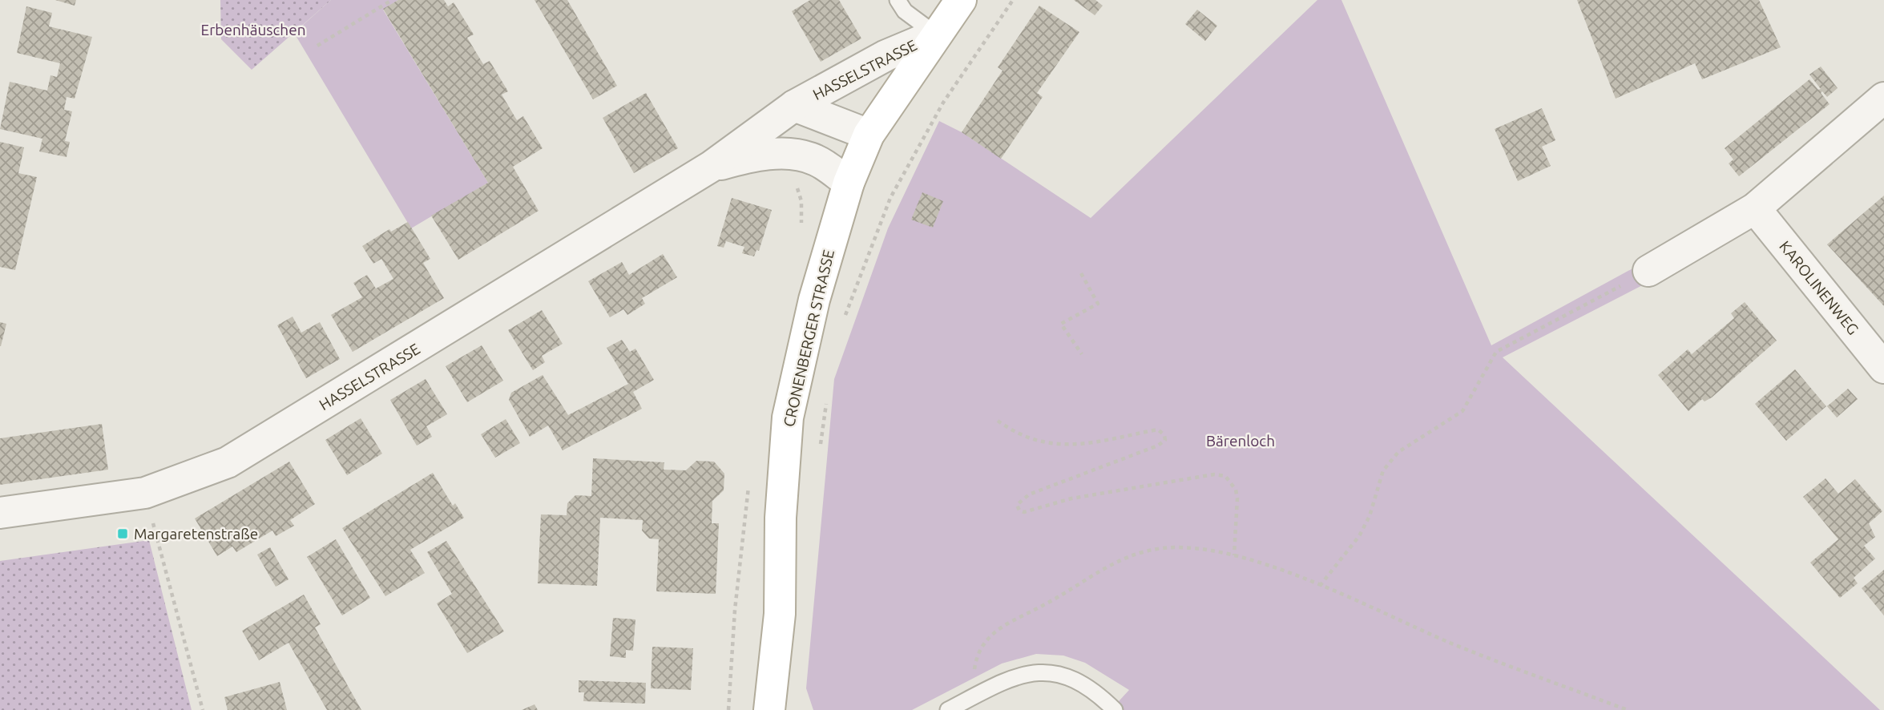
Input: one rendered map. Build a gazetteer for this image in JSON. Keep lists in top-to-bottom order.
{
  "streets": {
    "main road": ["CRONENBERGER STRASSE"],
    "street": ["HASSELSTRASSE", "KAROLINENWEG"]
  },
  "crossings": [
    ["HASSELSTRASSE", "CRONENBERGER STRASSE"]
  ],
  "parks": ["Erbenhäuschen", "Bärenloch"],
  "places": {
    "transit": ["Margaretenstraße"]
  }
}
